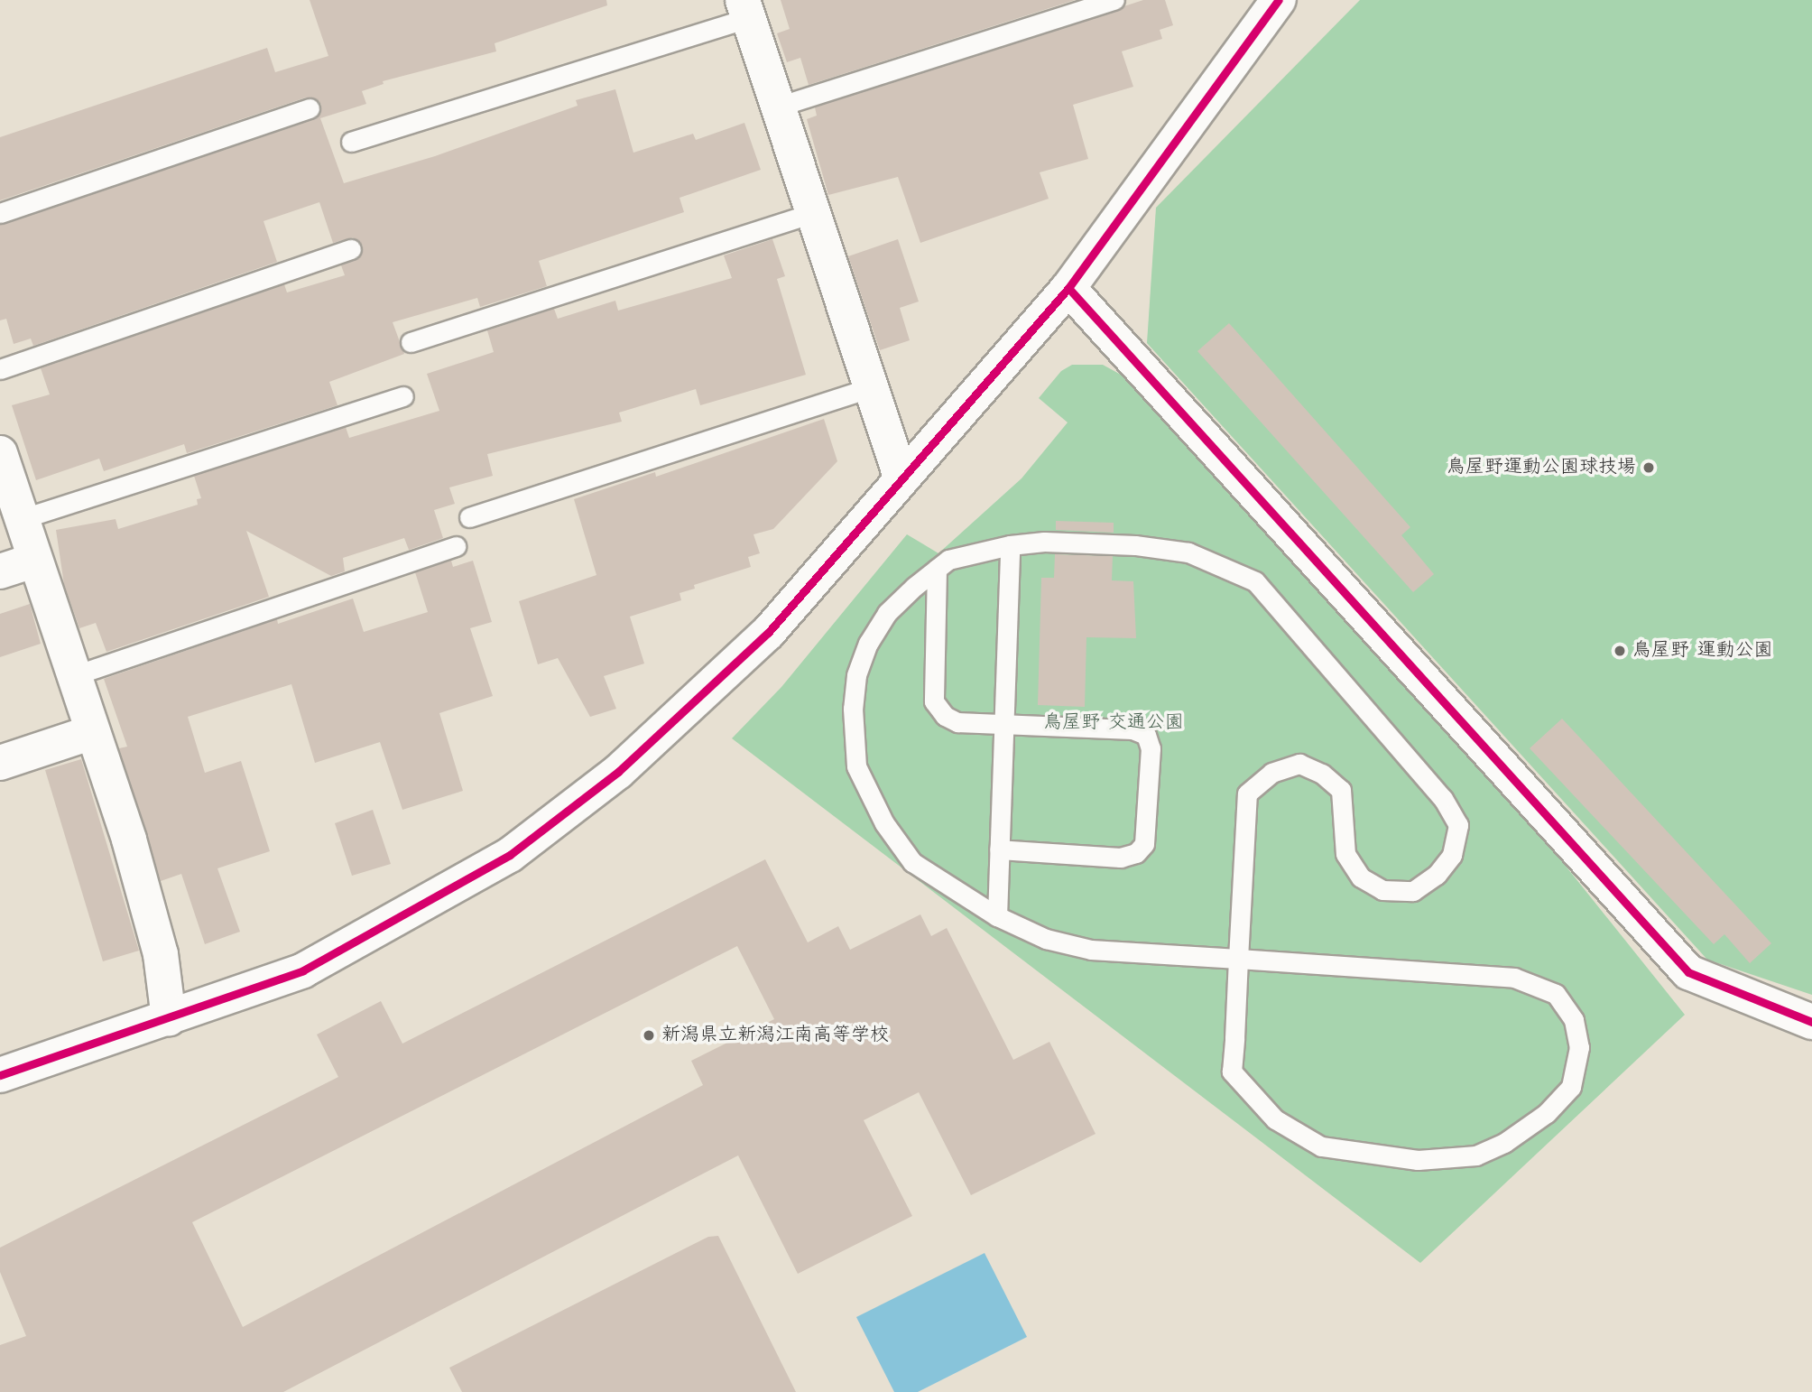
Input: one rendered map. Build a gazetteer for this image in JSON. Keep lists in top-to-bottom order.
{
  "parks": ["鳥屋野 交通公園"],
  "places": ["鳥屋野運動公園球技場", "鳥屋野 運動公園", "新潟県立新潟江南高等学校"]
}
